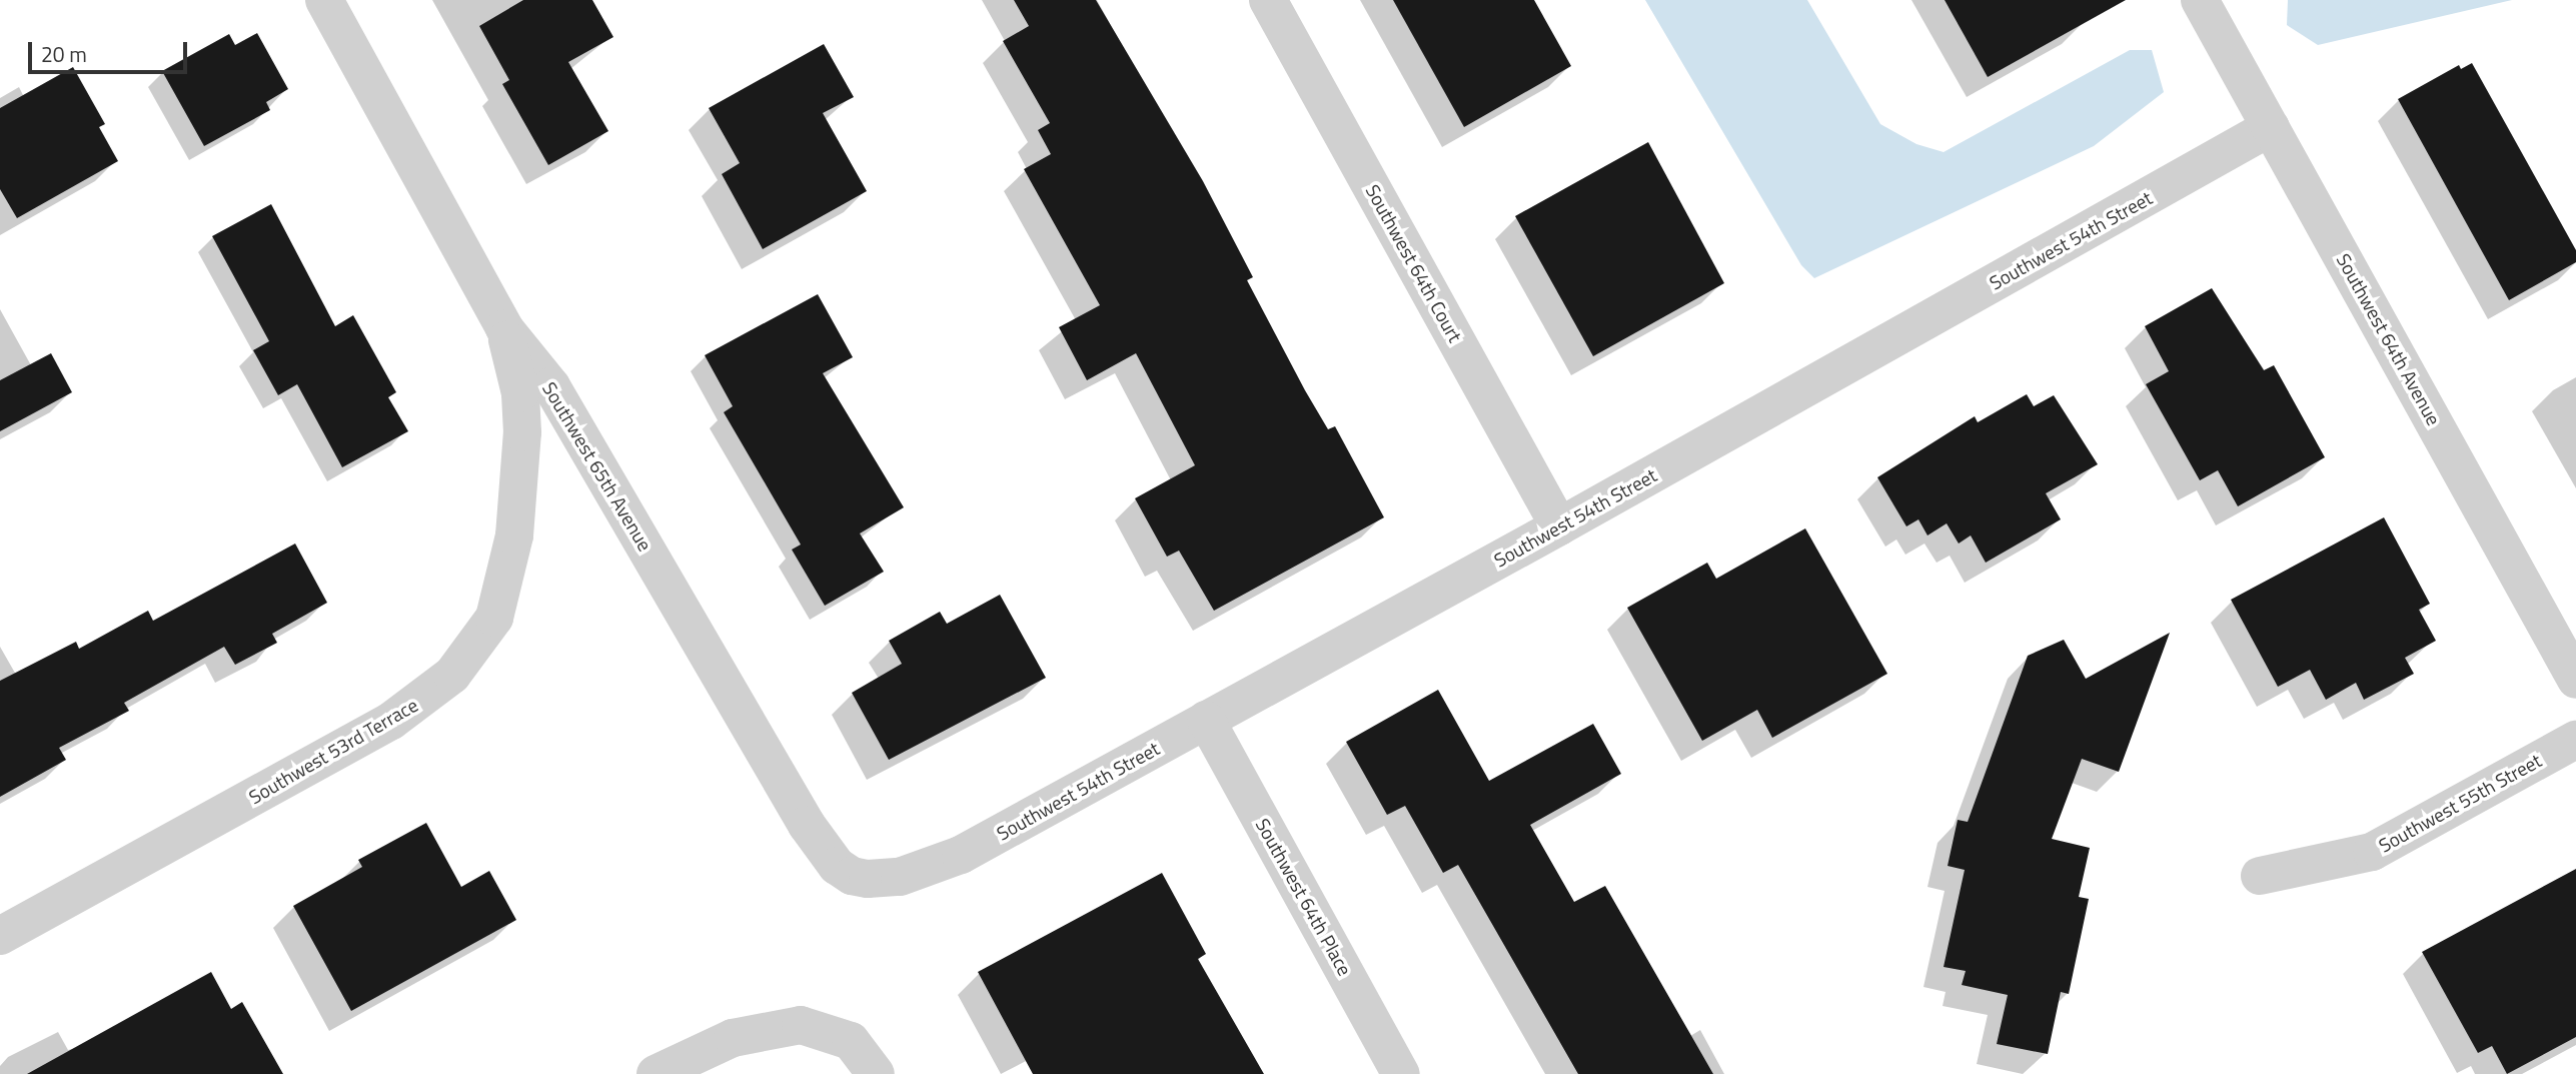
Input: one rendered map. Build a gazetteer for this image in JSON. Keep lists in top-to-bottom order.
{
  "streets": {
    "street": [
      "Southwest 54th Street",
      "Southwest 64th Court",
      "Southwest 64th Avenue",
      "Southwest 65th Avenue",
      "Southwest 53rd Terrace",
      "Southwest 55th Street",
      "Southwest 64th Place"
    ]
  },
  "crossings": [
    ["Southwest 54th Street", "Southwest 64th Court"],
    ["Southwest 54th Street", "Southwest 64th Avenue"],
    ["Southwest 54th Street", "Southwest 65th Avenue"],
    ["Southwest 54th Street", "Southwest 64th Place"],
    ["Southwest 65th Avenue", "Southwest 53rd Terrace"]
  ],
  "scale_bar": "20 m"
}
